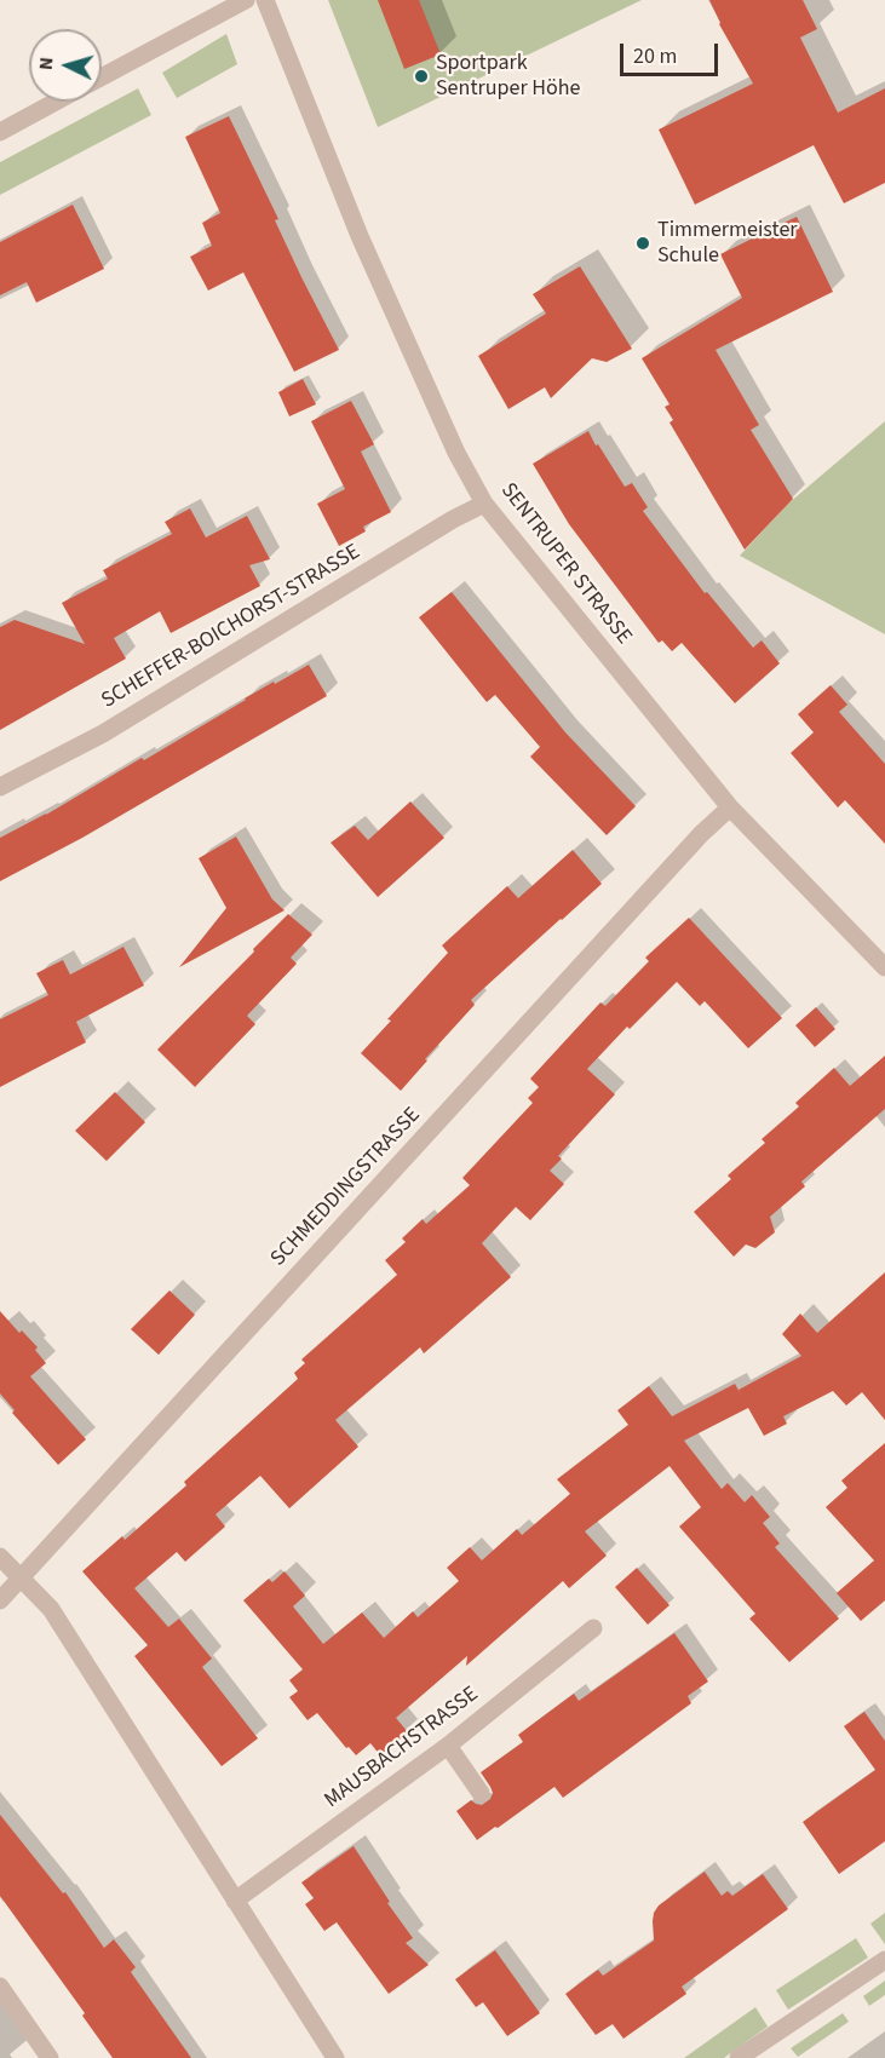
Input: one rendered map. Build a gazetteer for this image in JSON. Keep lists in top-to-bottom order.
{
  "streets": {
    "street": [
      "SENTRUPER STRASSE",
      "SCHEFFER-BOICHORST-STRASSE",
      "SCHMEDDINGSTRASSE",
      "MAUSBACHSTRASSE"
    ]
  },
  "crossings": [
    ["SENTRUPER STRASSE", "SCHEFFER-BOICHORST-STRASSE"],
    ["SENTRUPER STRASSE", "SCHMEDDINGSTRASSE"]
  ],
  "places": ["Sportpark Sentruper Höhe", "Timmermeister Schule"],
  "scale_bar": "20 m",
  "north": "left"
}
